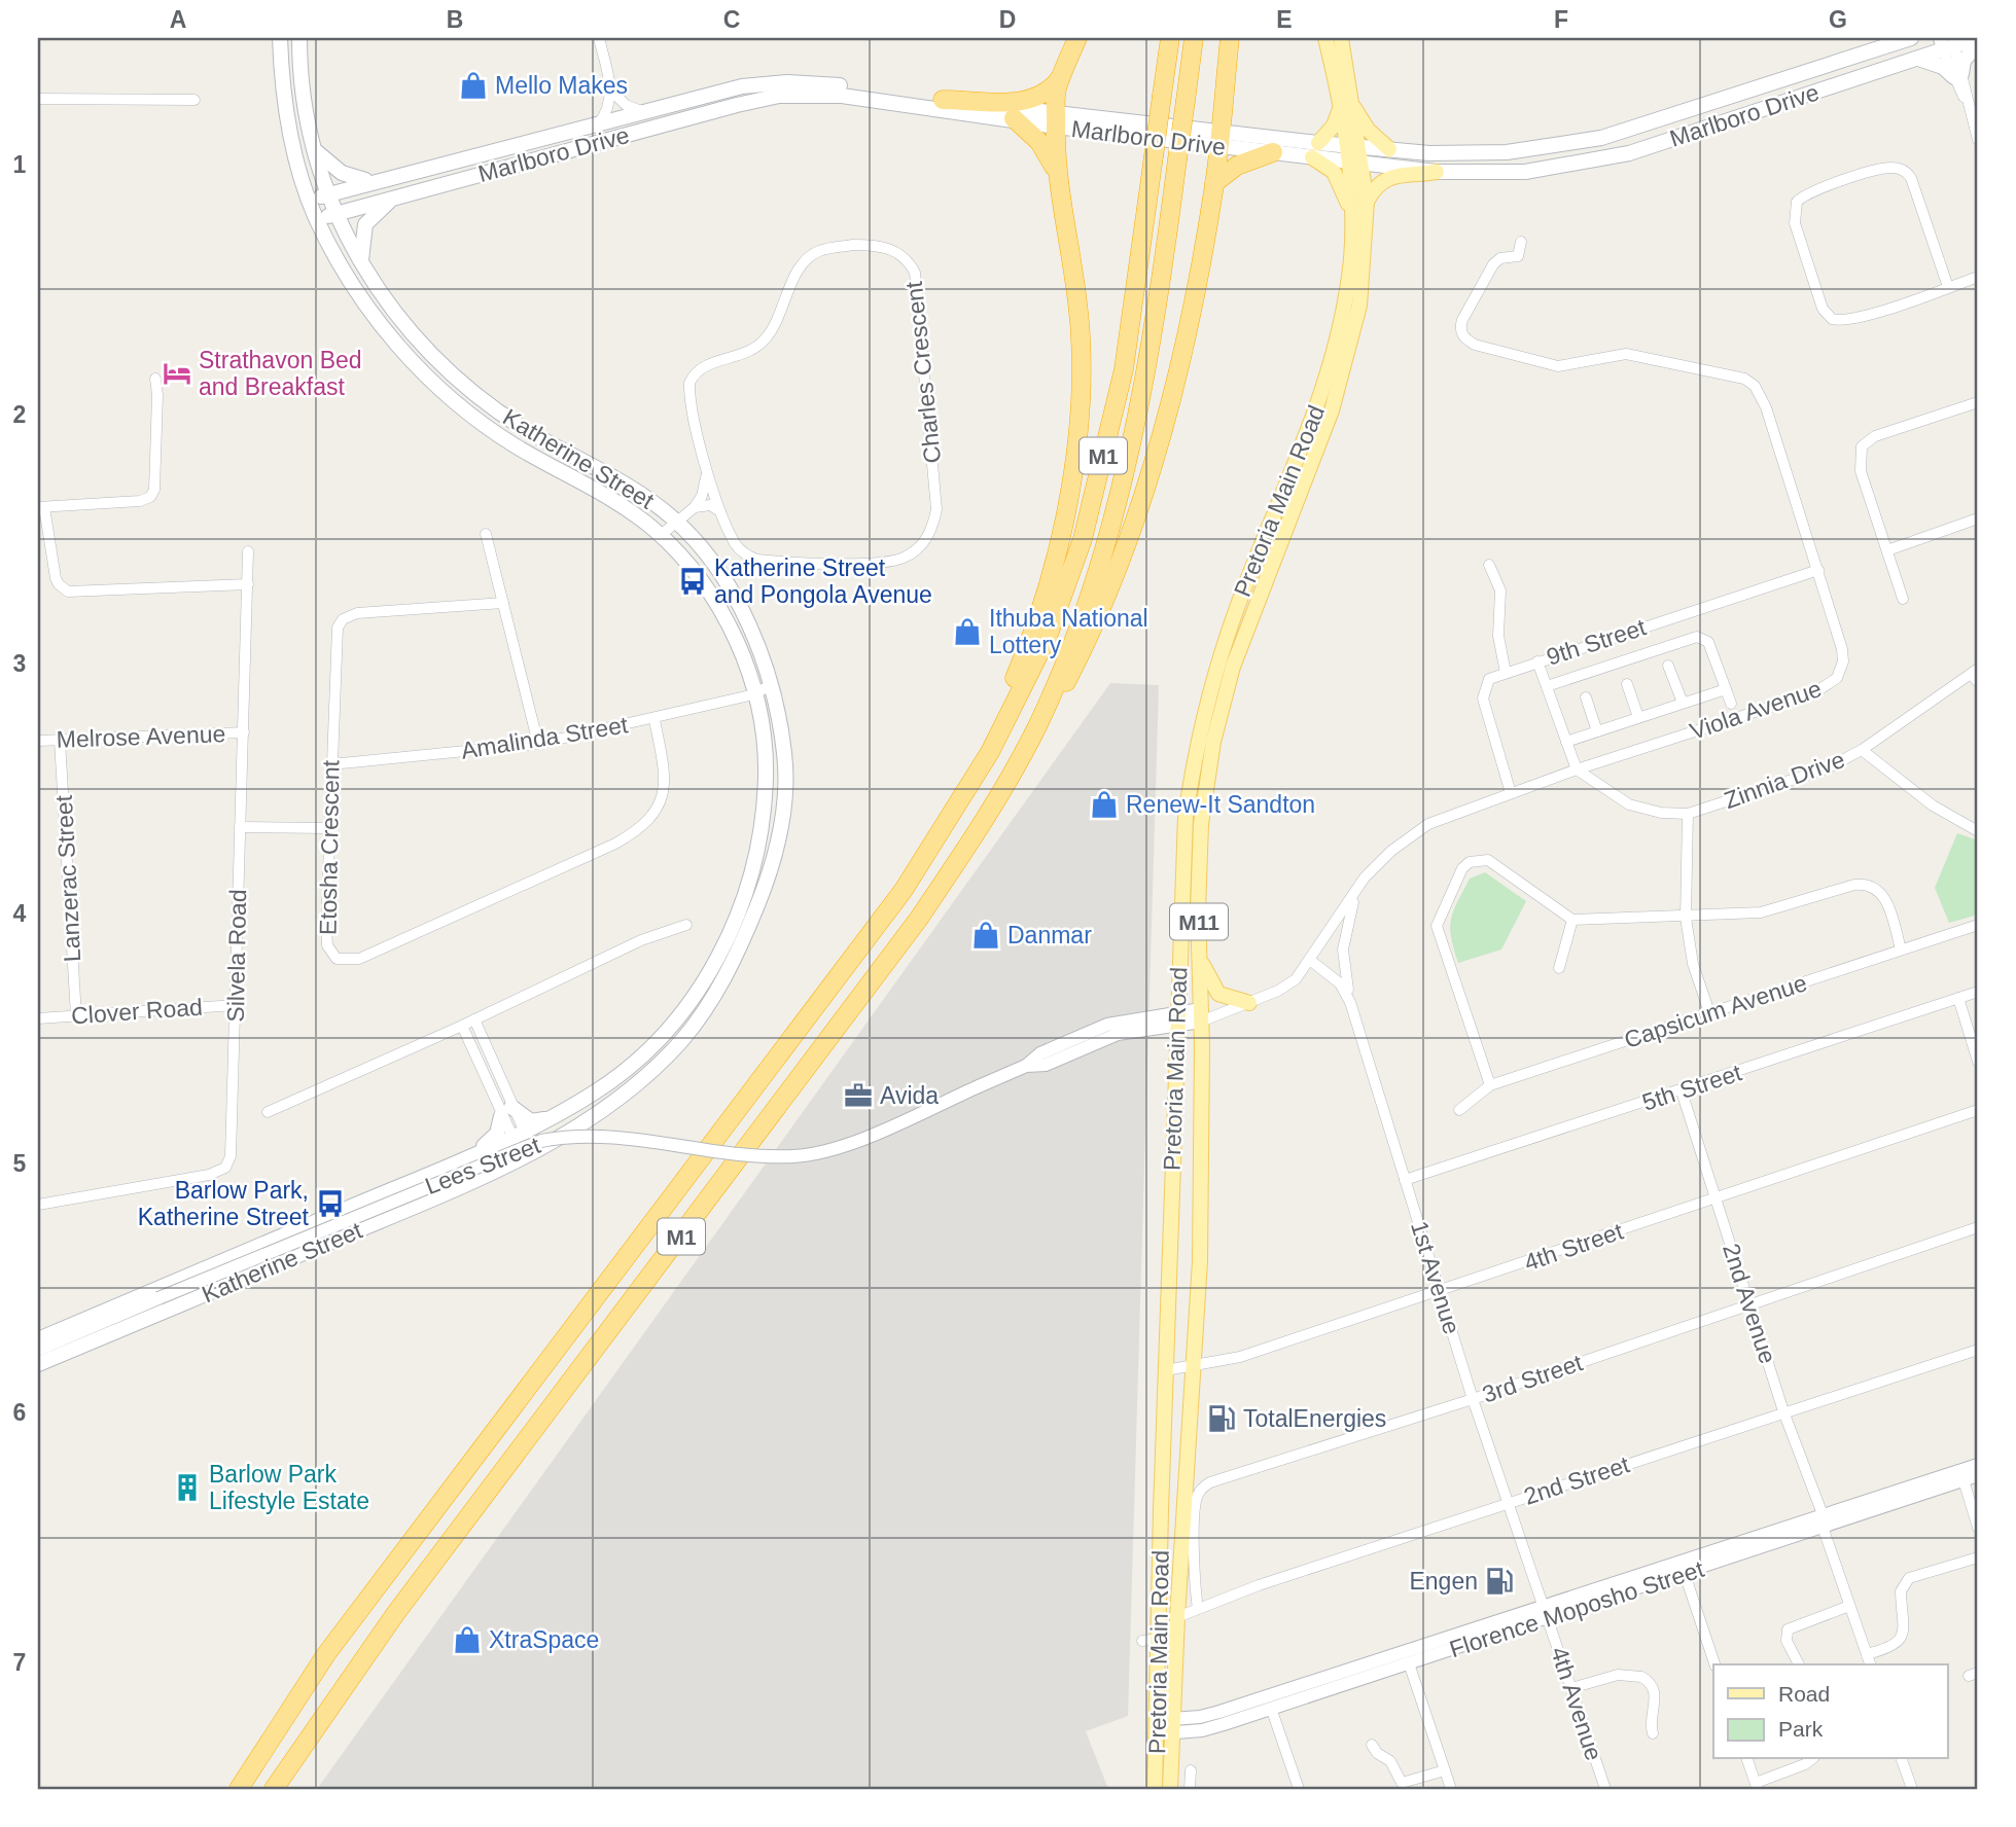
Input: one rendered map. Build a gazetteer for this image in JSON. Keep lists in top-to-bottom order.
{
  "streets": {
    "highway": ["M1"],
    "main road": [
      "Marlboro Drive",
      "Katherine Street",
      "Pretoria Main Road",
      "M11"
    ],
    "street": [
      "Charles Crescent",
      "9th Street",
      "Viola Avenue",
      "Melrose Avenue",
      "Amalinda Street",
      "Zinnia Drive",
      "Etosha Crescent",
      "Lanzerac Street",
      "Silvela Road",
      "Clover Road",
      "Capsicum Avenue",
      "5th Street",
      "Lees Street",
      "4th Street",
      "1st Avenue",
      "2nd Avenue",
      "3rd Street",
      "2nd Street",
      "Florence Moposho Street",
      "4th Avenue"
    ]
  },
  "crossings": [
    ["Marlboro Drive", "Katherine Street"],
    ["Marlboro Drive", "Pretoria Main Road"],
    ["Marlboro Drive", "M11"],
    ["Katherine Street", "Amalinda Street"],
    ["Pretoria Main Road", "Viola Avenue"],
    ["Pretoria Main Road", "M11"],
    ["Pretoria Main Road", "Lees Street"],
    ["Pretoria Main Road", "4th Street"],
    ["Pretoria Main Road", "2nd Street"],
    ["Pretoria Main Road", "Florence Moposho Street"],
    ["9th Street", "Viola Avenue"],
    ["Viola Avenue", "Zinnia Drive"],
    ["Viola Avenue", "Lees Street"],
    ["Viola Avenue", "1st Avenue"],
    ["Melrose Avenue", "Lanzerac Street"],
    ["Melrose Avenue", "Silvela Road"],
    ["Amalinda Street", "Etosha Crescent"],
    ["Lanzerac Street", "Clover Road"],
    ["Silvela Road", "Clover Road"],
    ["5th Street", "1st Avenue"],
    ["5th Street", "2nd Avenue"],
    ["4th Street", "1st Avenue"],
    ["4th Street", "2nd Avenue"],
    ["1st Avenue", "3rd Street"],
    ["1st Avenue", "2nd Street"],
    ["1st Avenue", "Florence Moposho Street"],
    ["1st Avenue", "4th Avenue"],
    ["2nd Avenue", "3rd Street"],
    ["2nd Avenue", "2nd Street"],
    ["2nd Avenue", "Florence Moposho Street"],
    ["3rd Street", "2nd Street"],
    ["Florence Moposho Street", "4th Avenue"]
  ],
  "places": {
    "shop": [
      "Mello Makes",
      "Ithuba National Lottery",
      "Renew-It Sandton",
      "Danmar",
      "XtraSpace"
    ],
    "hotel": ["Strathavon Bed and Breakfast"],
    "bus stop": ["Katherine Street and Pongola Avenue", "Barlow Park, Katherine Street"],
    "office": ["Avida"],
    "fuel station": ["TotalEnergies", "Engen"],
    "building": ["Barlow Park Lifestyle Estate"]
  },
  "legend": ["Road", "Park"],
  "grid": {
    "columns": [
      "A",
      "B",
      "C",
      "D",
      "E",
      "F",
      "G"
    ],
    "rows": [
      "1",
      "2",
      "3",
      "4",
      "5",
      "6",
      "7"
    ]
  }
}
